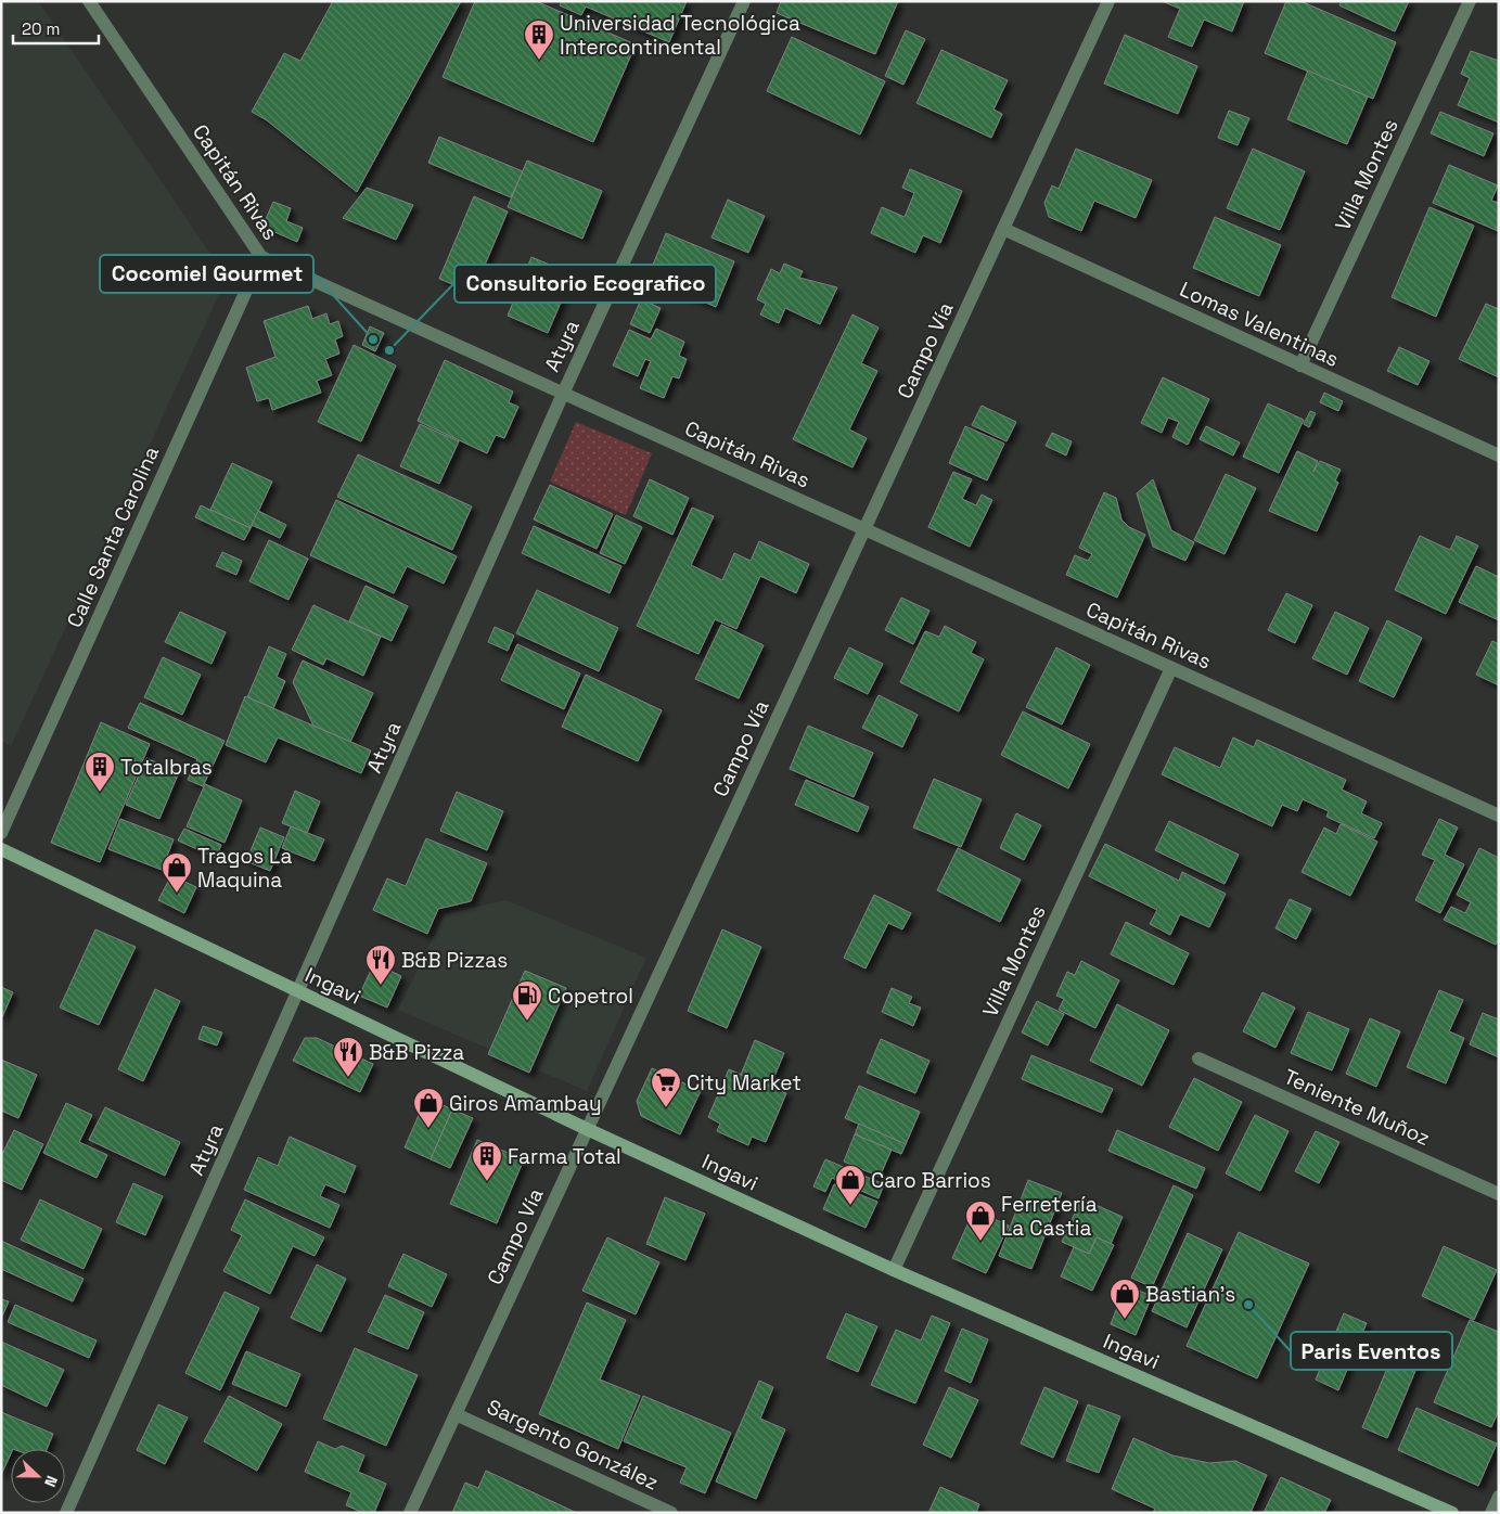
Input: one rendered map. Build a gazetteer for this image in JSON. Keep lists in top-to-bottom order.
{
  "streets": {
    "main road": ["Ingavi"],
    "street": [
      "Villa Montes",
      "Capitán Rivas",
      "Lomas Valentinas",
      "Atyra",
      "Campo Vía",
      "Calle Santa Carolina",
      "Teniente Muñoz",
      "Sargento González"
    ]
  },
  "crossings": [
    ["Villa Montes", "Capitán Rivas"],
    ["Villa Montes", "Lomas Valentinas"],
    ["Villa Montes", "Ingavi"],
    ["Capitán Rivas", "Atyra"],
    ["Capitán Rivas", "Campo Vía"],
    ["Capitán Rivas", "Calle Santa Carolina"],
    ["Lomas Valentinas", "Campo Vía"],
    ["Atyra", "Ingavi"],
    ["Campo Vía", "Ingavi"],
    ["Campo Vía", "Sargento González"]
  ],
  "places": {
    "building": ["Universidad Tecnológica Intercontinental", "Totalbras", "Farma Total"],
    "other": ["Cocomiel Gourmet", "Consultorio Ecografico", "Paris Eventos"],
    "shop": [
      "Tragos La Maquina",
      "Giros Amambay",
      "Caro Barrios",
      "Ferretería La Castia",
      "Bastian's"
    ],
    "restaurant": ["B&B Pizzas", "B&B Pizza"],
    "fuel station": ["Copetrol"],
    "supermarket": ["City Market"]
  },
  "scale_bar": "20 m",
  "north": "right"
}
